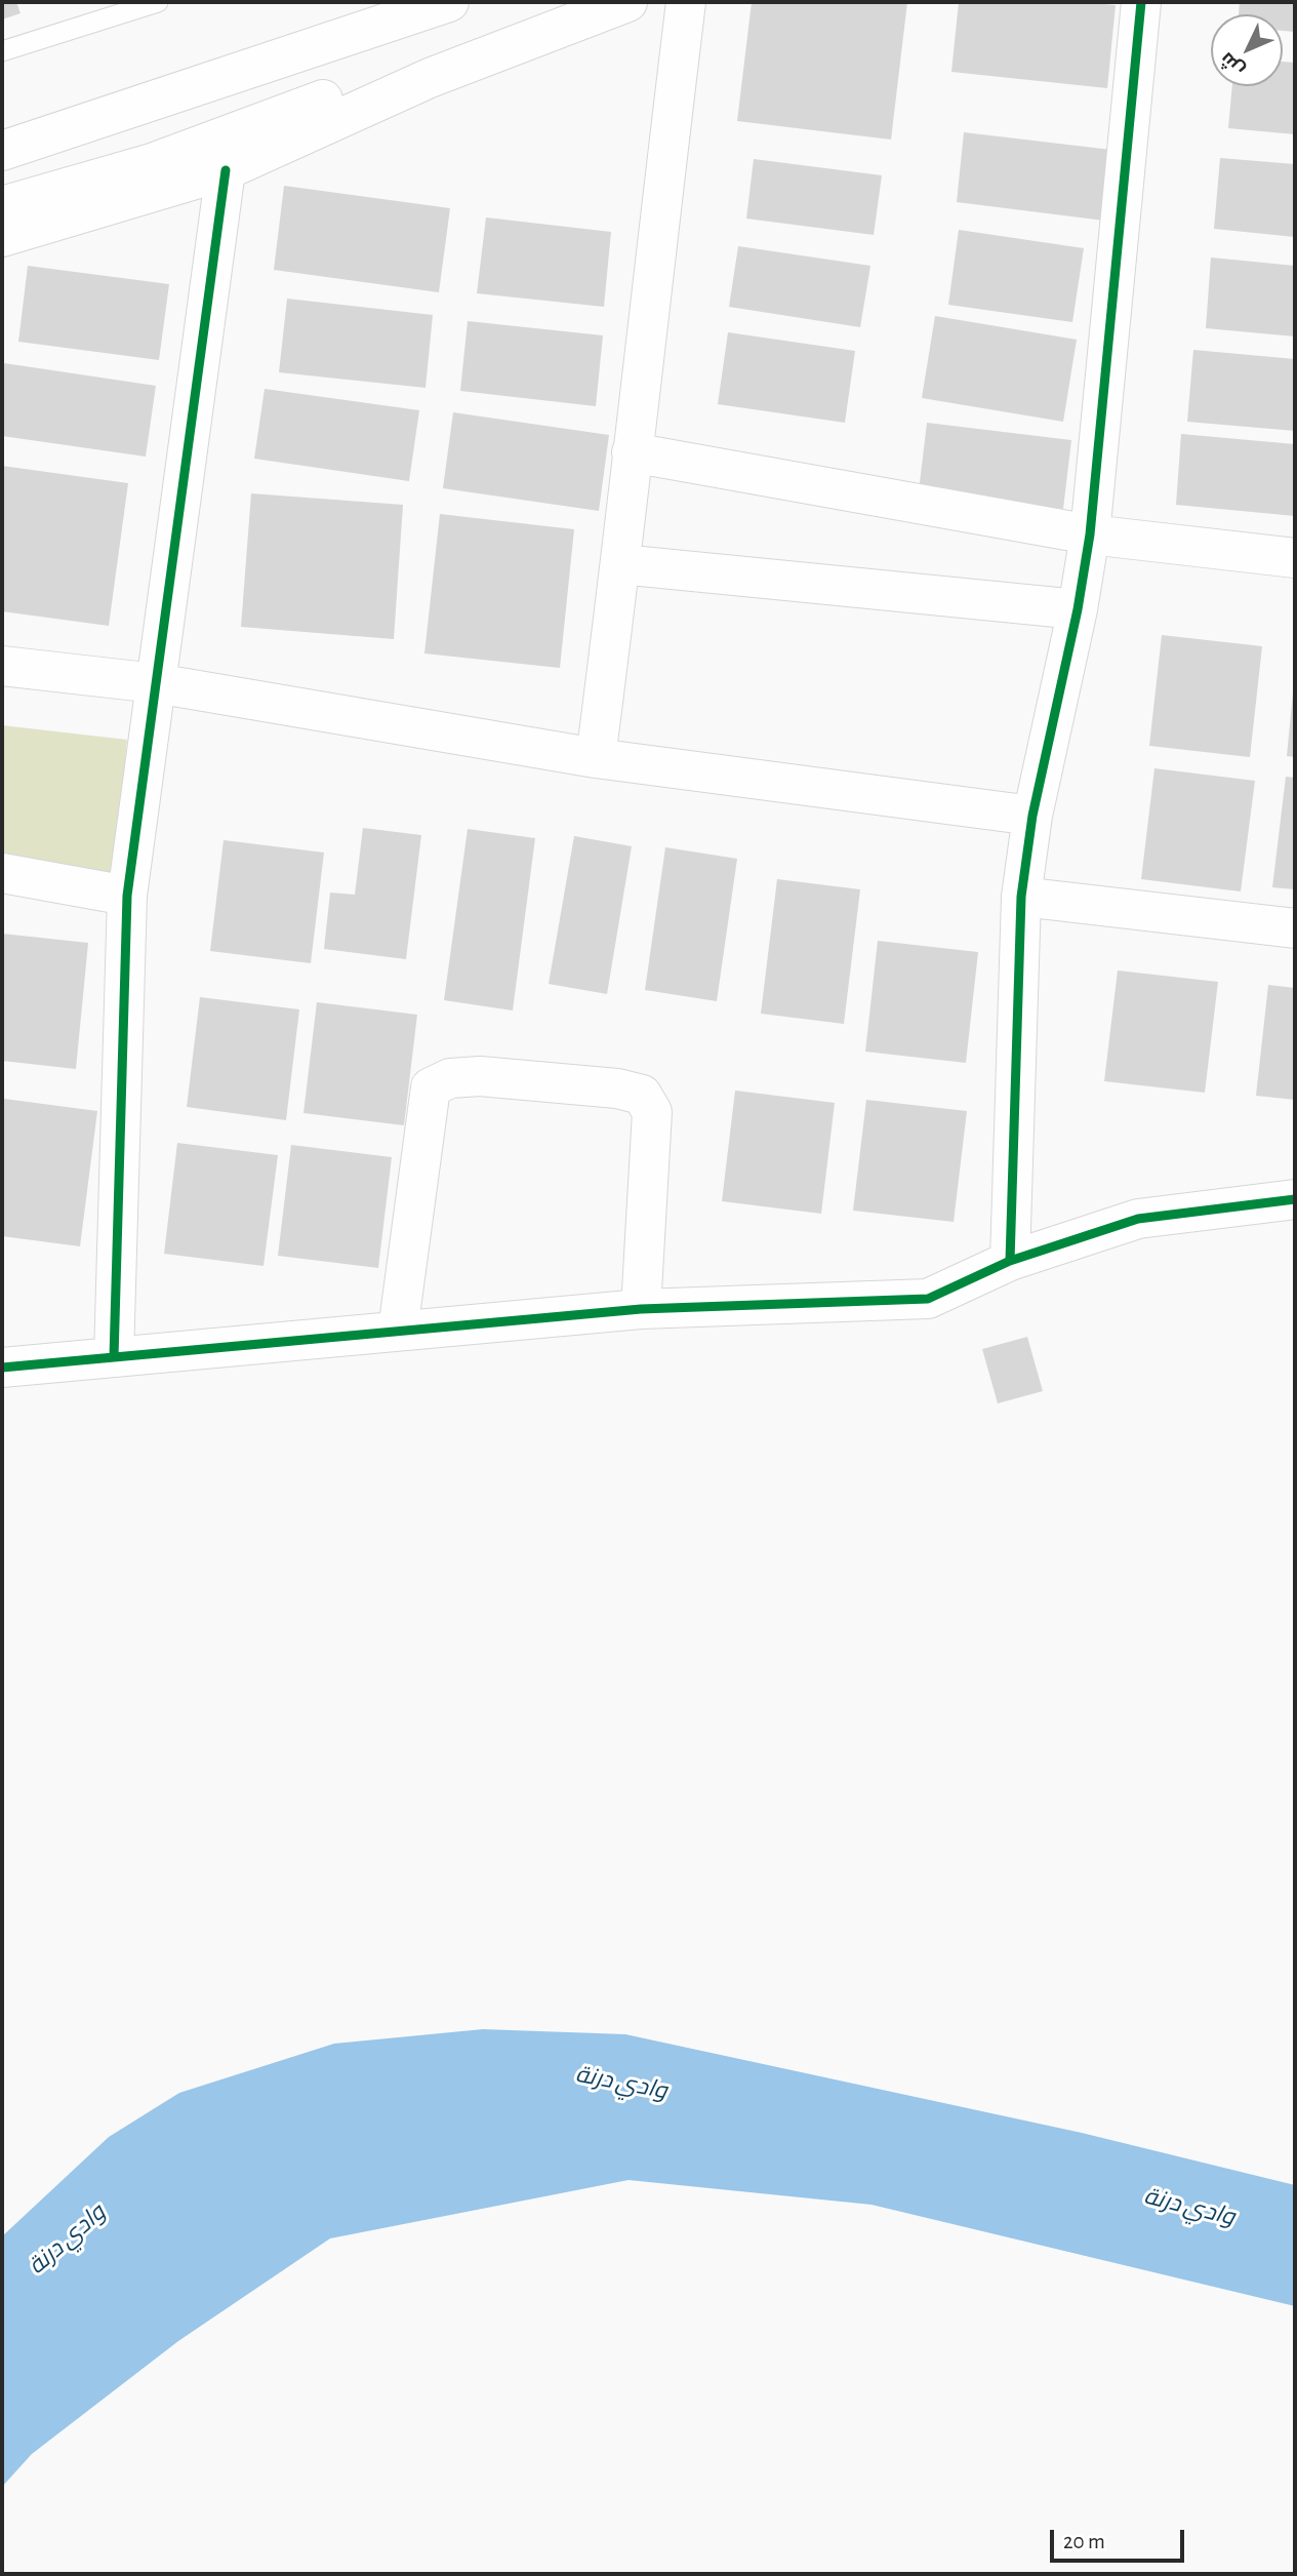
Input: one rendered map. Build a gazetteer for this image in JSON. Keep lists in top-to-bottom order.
{
  "water": ["وادي درنة"],
  "scale_bar": "20 m",
  "north": "bottom left"
}
